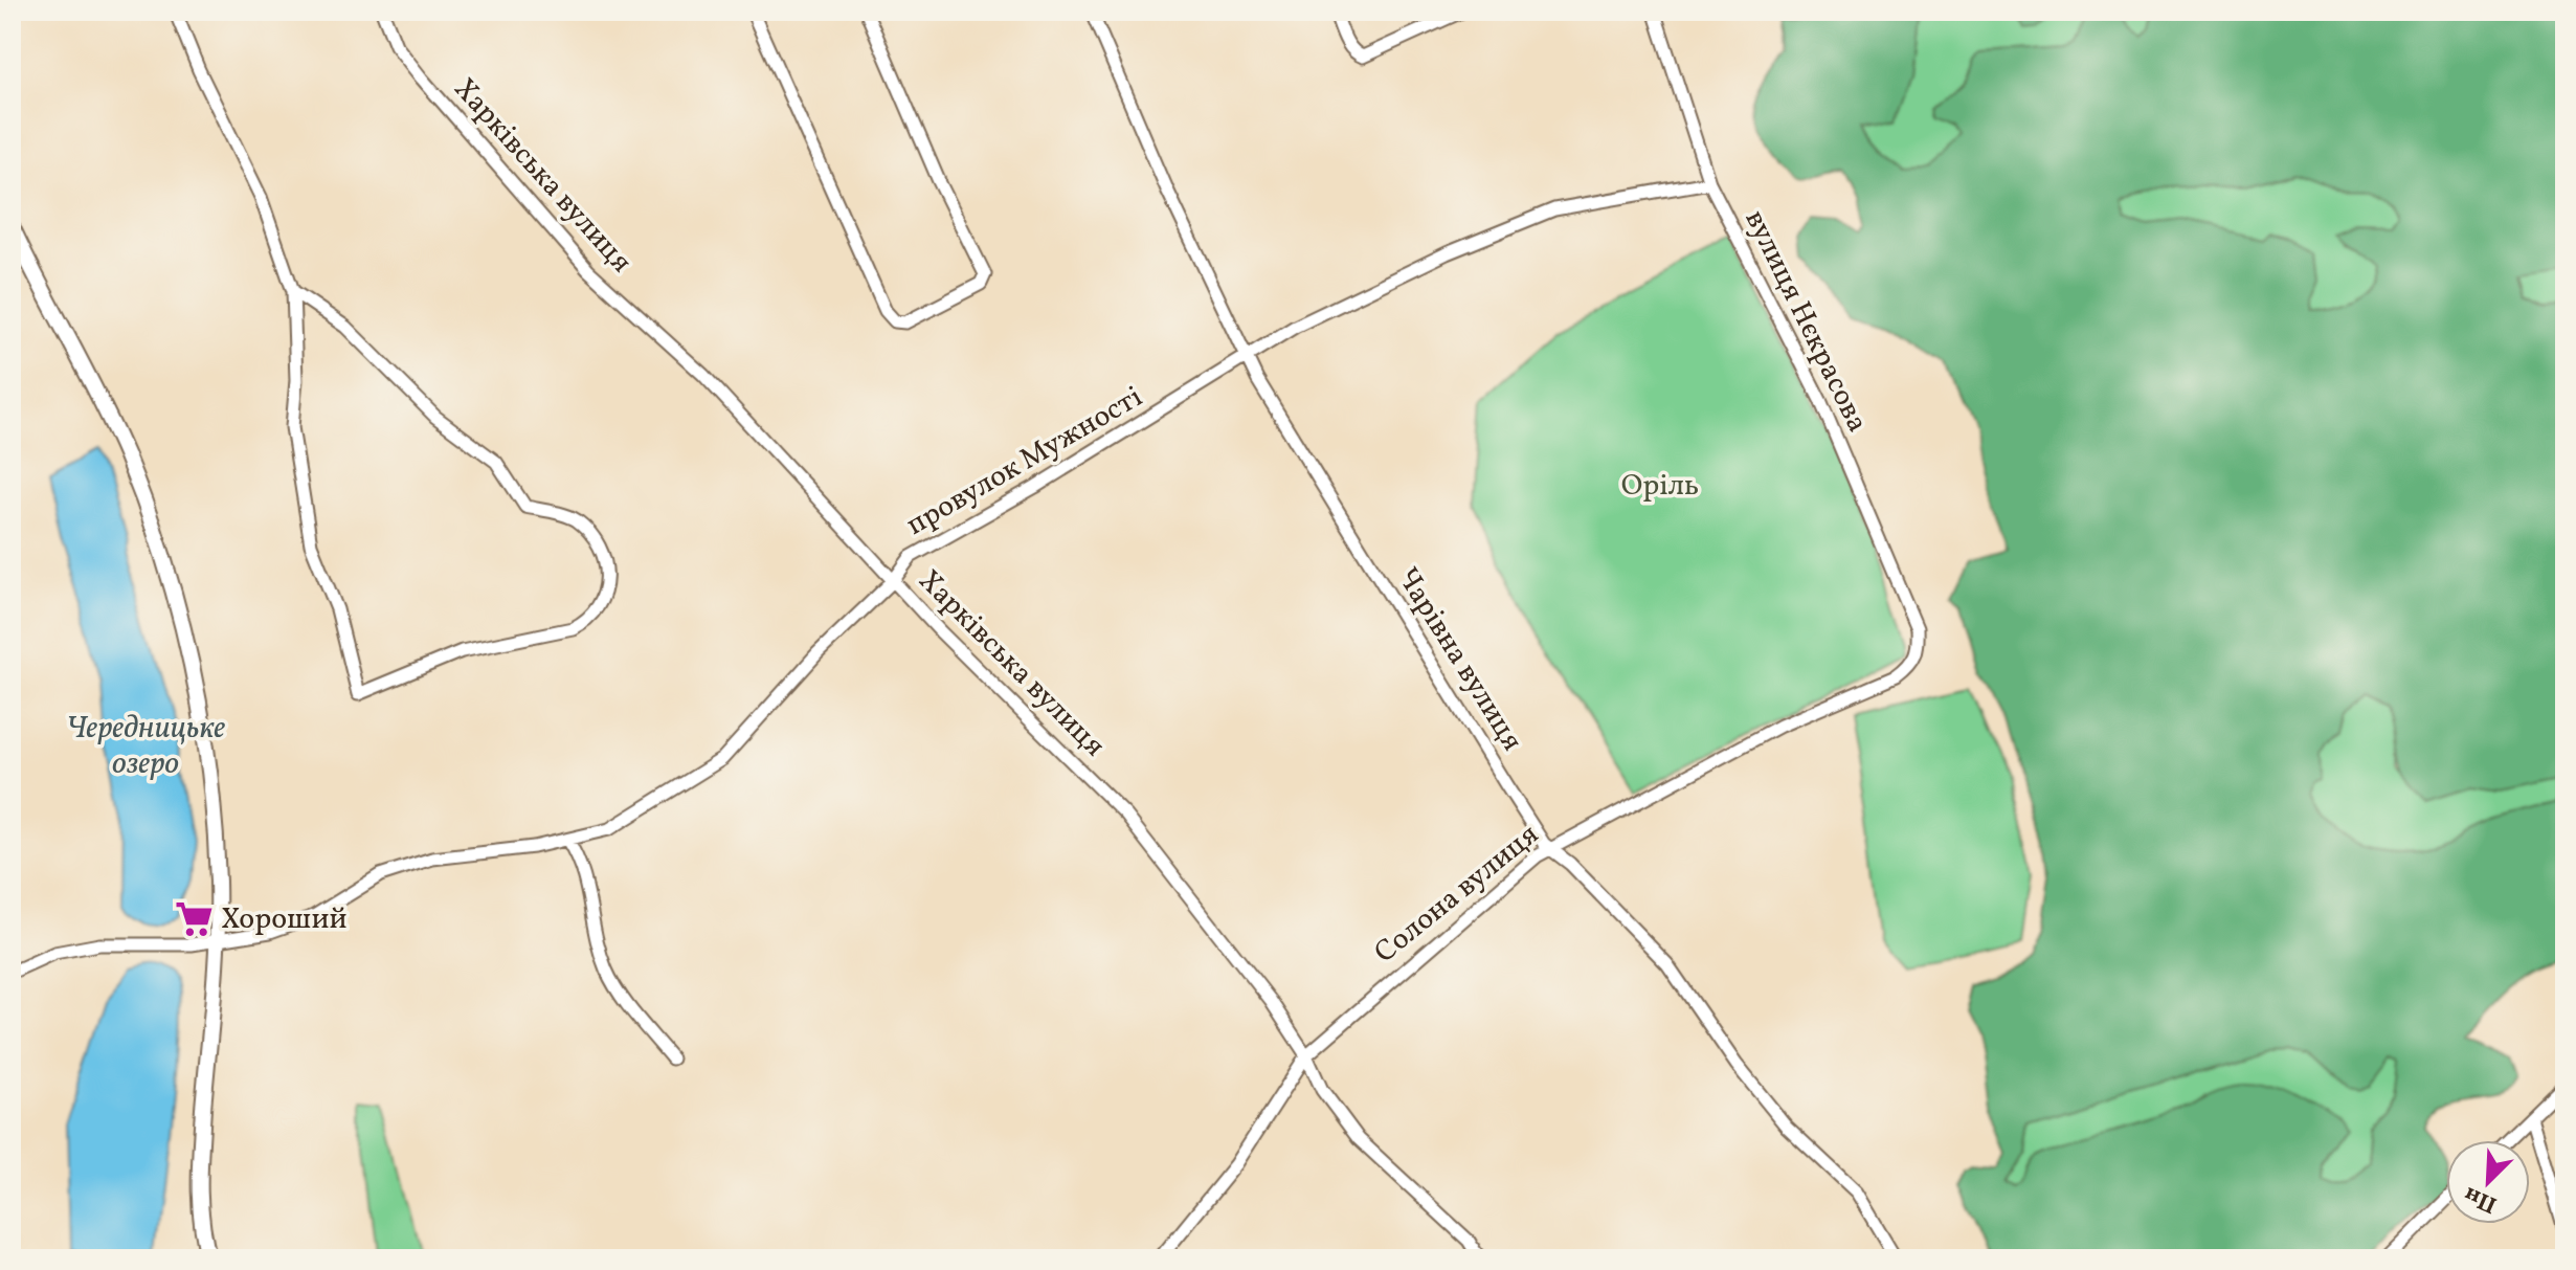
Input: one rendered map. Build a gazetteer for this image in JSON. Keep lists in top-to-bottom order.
{
  "streets": {
    "street": [
      "Харківська вулиця",
      "вулиця Нєкрасова",
      "провулок Мужності",
      "Чарівна вулиця",
      "Солона вулиця"
    ]
  },
  "crossings": [
    ["Харківська вулиця", "провулок Мужності"],
    ["Харківська вулиця", "Солона вулиця"],
    ["вулиця Нєкрасова", "провулок Мужності"],
    ["вулиця Нєкрасова", "Солона вулиця"],
    ["провулок Мужності", "Чарівна вулиця"],
    ["Чарівна вулиця", "Солона вулиця"]
  ],
  "water": ["Чередницьке озеро"],
  "parks": ["Оріль"],
  "places": {
    "supermarket": ["Хороший"]
  },
  "north": "bottom left"
}
